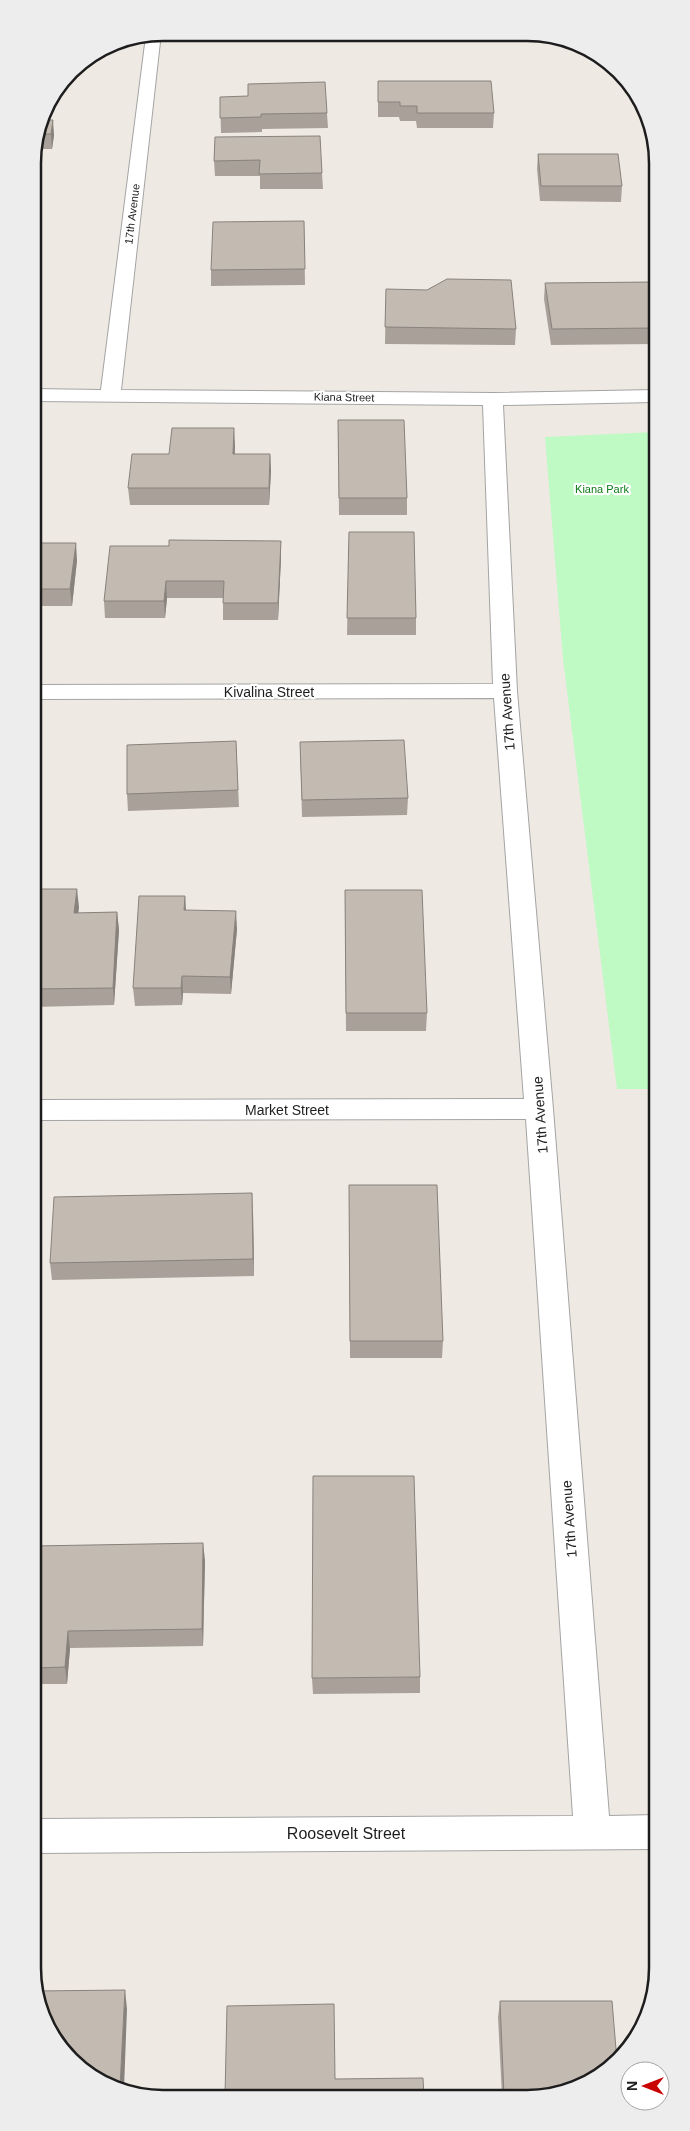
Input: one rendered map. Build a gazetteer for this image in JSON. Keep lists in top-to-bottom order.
{
  "streets": {
    "street": [
      "17th Avenue",
      "Kiana Street",
      "Kivalina Street",
      "Market Street",
      "Roosevelt Street"
    ]
  },
  "crossings": [
    ["17th Avenue", "Kiana Street"],
    ["17th Avenue", "Kivalina Street"],
    ["17th Avenue", "Market Street"],
    ["17th Avenue", "Roosevelt Street"]
  ],
  "parks": ["Kiana Park"],
  "north": "left"
}
